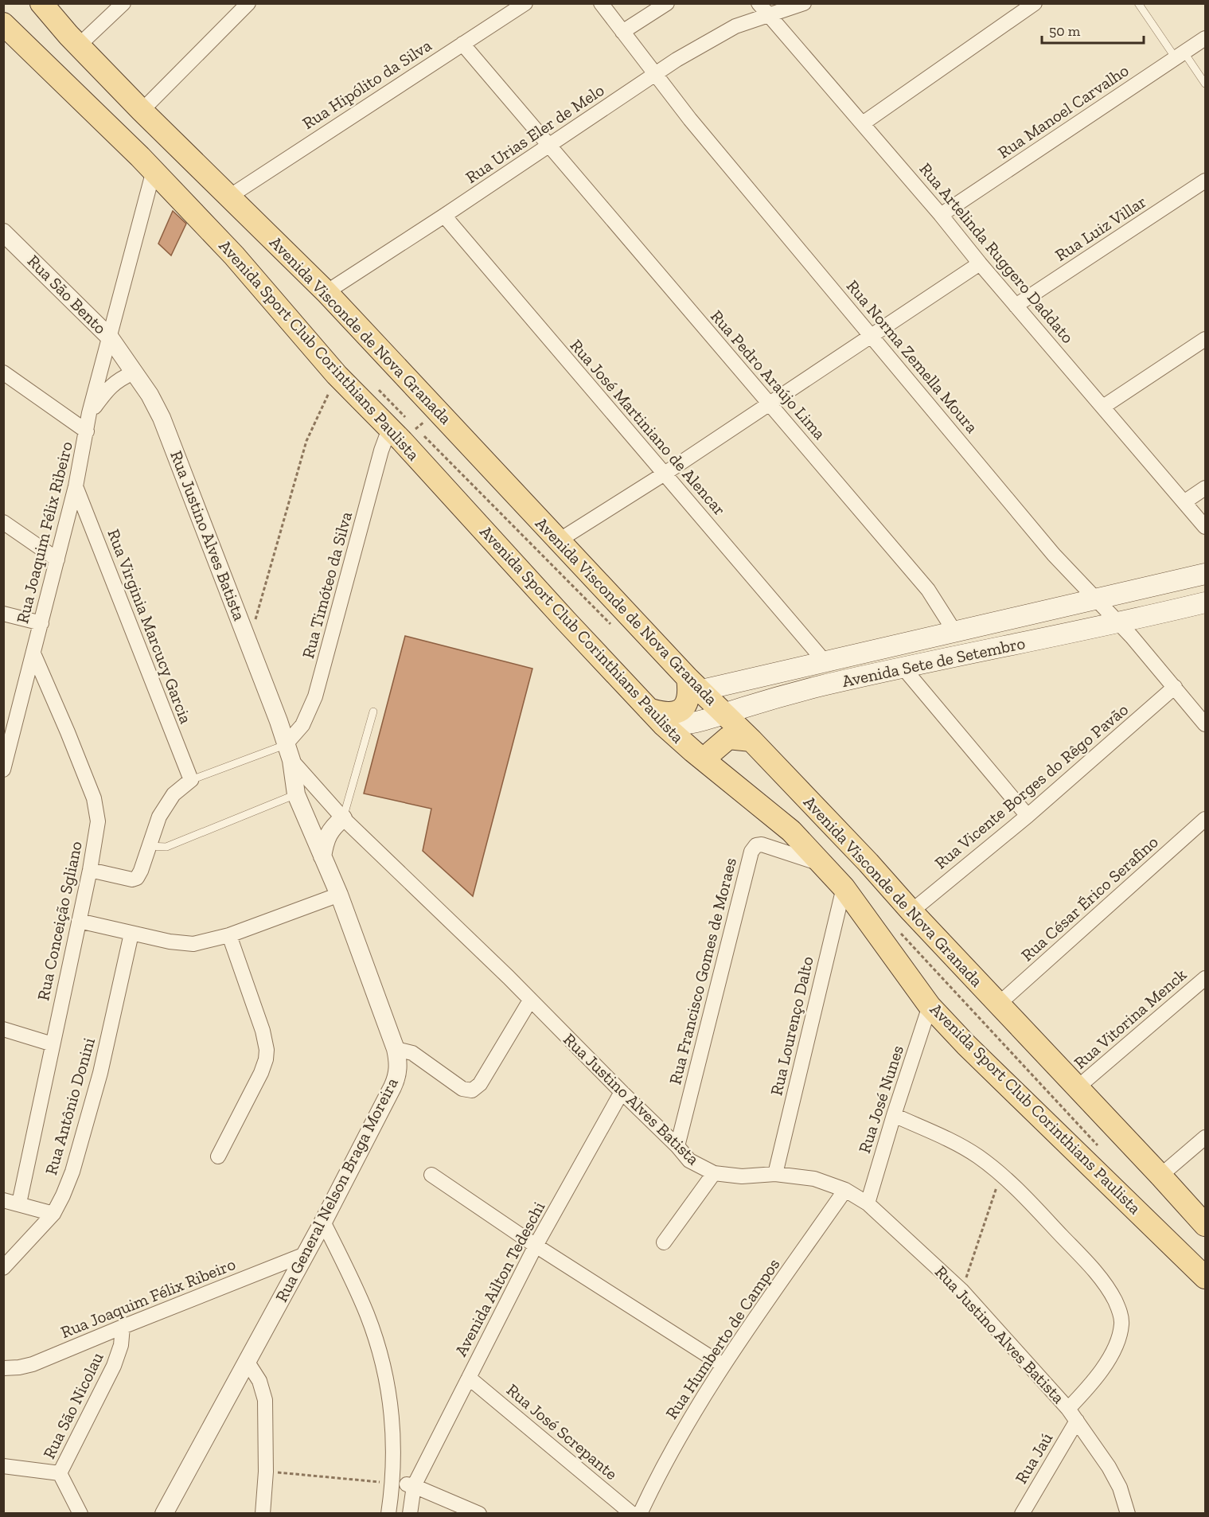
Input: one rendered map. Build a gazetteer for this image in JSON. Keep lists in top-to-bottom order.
{
  "streets": {
    "main road": ["Avenida Visconde de Nova Granada", "Avenida Sport Club Corinthians Paulista", "Avenida Sete de Setembro"],
    "street": [
      "Rua Hipólito da Silva",
      "Rua Manoel Carvalho",
      "Rua Urias Eler de Melo",
      "Rua Luiz Villar",
      "Rua Artelinda Ruggero Daddato",
      "Rua São Bento",
      "Rua Norma Zemella Moura",
      "Rua Pedro Araújo Lima",
      "Rua José Martiniano de Alencar",
      "Rua Joaquim Félix Ribeiro",
      "Rua Justino Alves Batista",
      "Rua Timóteo da Silva",
      "Rua Virginia Marcucy Garcia",
      "Rua Vicente Borges do Rêgo Pavão",
      "Rua César Érico Serafino",
      "Rua Conceição Sgliano",
      "Rua Francisco Gomes de Moraes",
      "Rua Vitorina Menck",
      "Rua Lourenço Dalto",
      "Rua José Nunes",
      "Rua Antônio Donini",
      "Rua General Nelson Braga Moreira",
      "Avenida Ailton Tedeschi",
      "Rua Humberto de Campos",
      "Rua São Nicolau",
      "Rua José Screpante",
      "Rua Jaú"
    ]
  },
  "crossings": [
    ["Rua Hipólito da Silva", "Avenida Visconde de Nova Granada"],
    ["Rua Hipólito da Silva", "Rua Pedro Araújo Lima"],
    ["Rua Manoel Carvalho", "Rua Artelinda Ruggero Daddato"],
    ["Rua Urias Eler de Melo", "Rua Artelinda Ruggero Daddato"],
    ["Rua Urias Eler de Melo", "Avenida Visconde de Nova Granada"],
    ["Rua Urias Eler de Melo", "Rua Norma Zemella Moura"],
    ["Rua Urias Eler de Melo", "Rua Pedro Araújo Lima"],
    ["Rua Urias Eler de Melo", "Rua José Martiniano de Alencar"],
    ["Rua Luiz Villar", "Rua Artelinda Ruggero Daddato"],
    ["Rua São Bento", "Rua Joaquim Félix Ribeiro"],
    ["Rua São Bento", "Rua Justino Alves Batista"],
    ["Avenida Visconde de Nova Granada", "Avenida Sete de Setembro"],
    ["Avenida Visconde de Nova Granada", "Rua Vicente Borges do Rêgo Pavão"],
    ["Avenida Visconde de Nova Granada", "Rua César Érico Serafino"],
    ["Avenida Visconde de Nova Granada", "Rua Vitorina Menck"],
    ["Avenida Sport Club Corinthians Paulista", "Rua Joaquim Félix Ribeiro"],
    ["Avenida Sport Club Corinthians Paulista", "Rua Timóteo da Silva"],
    ["Avenida Sport Club Corinthians Paulista", "Avenida Sete de Setembro"],
    ["Avenida Sport Club Corinthians Paulista", "Rua Francisco Gomes de Moraes"],
    ["Avenida Sport Club Corinthians Paulista", "Rua Lourenço Dalto"],
    ["Avenida Sport Club Corinthians Paulista", "Rua José Nunes"],
    ["Rua Norma Zemella Moura", "Avenida Sete de Setembro"],
    ["Rua Norma Zemella Moura", "Rua Vicente Borges do Rêgo Pavão"],
    ["Rua Pedro Araújo Lima", "Avenida Sete de Setembro"],
    ["Rua José Martiniano de Alencar", "Avenida Sete de Setembro"],
    ["Rua Joaquim Félix Ribeiro", "Rua Justino Alves Batista"],
    ["Rua Joaquim Félix Ribeiro", "Rua Virginia Marcucy Garcia"],
    ["Rua Joaquim Félix Ribeiro", "Rua Conceição Sgliano"],
    ["Rua Joaquim Félix Ribeiro", "Rua General Nelson Braga Moreira"],
    ["Rua Joaquim Félix Ribeiro", "Rua São Nicolau"],
    ["Rua Justino Alves Batista", "Rua Timóteo da Silva"],
    ["Rua Justino Alves Batista", "Rua Francisco Gomes de Moraes"],
    ["Rua Justino Alves Batista", "Rua Lourenço Dalto"],
    ["Rua Justino Alves Batista", "Rua José Nunes"],
    ["Rua Justino Alves Batista", "Rua General Nelson Braga Moreira"],
    ["Rua Justino Alves Batista", "Avenida Ailton Tedeschi"],
    ["Rua Justino Alves Batista", "Rua Humberto de Campos"],
    ["Rua Justino Alves Batista", "Rua Jaú"],
    ["Rua Timóteo da Silva", "Rua General Nelson Braga Moreira"],
    ["Avenida Ailton Tedeschi", "Rua José Screpante"]
  ],
  "scale_bar": "50 m"
}
